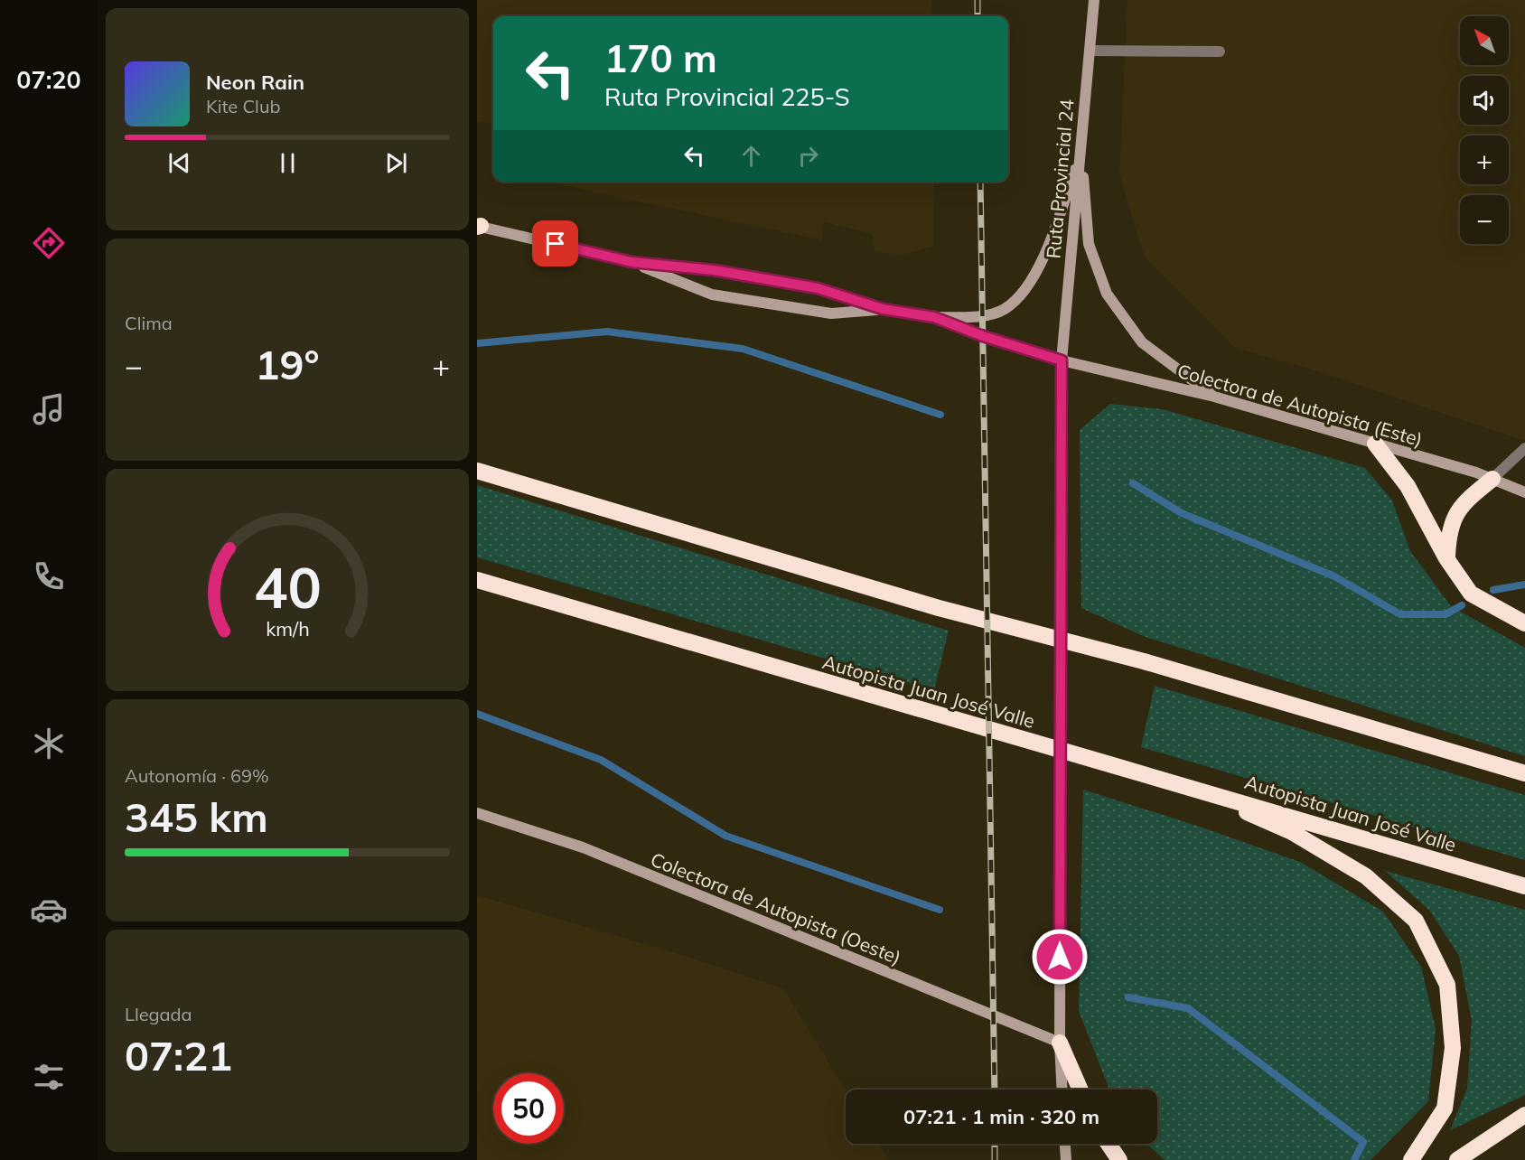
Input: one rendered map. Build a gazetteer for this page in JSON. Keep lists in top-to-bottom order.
{
  "streets": {
    "highway": ["Autopista Juan José Valle"],
    "main road": ["Ruta Provincial 24", "Colectora de Autopista (Este)", "Colectora de Autopista (Oeste)"]
  },
  "crossings": [
    ["Ruta Provincial 24", "Colectora de Autopista (Este)"],
    ["Ruta Provincial 24", "Colectora de Autopista (Oeste)"]
  ],
  "north": "top left",
  "page": {
    "tabs": "07:20",
    "map_buttons": ["+", "−"],
    "turn": ["170 m", "Ruta Provincial 225-S"],
    "song": ["Neon Rain", "Kite Club"],
    "tile": [
      "Clima",
      ["Autonomía · 69%", "345 km"],
      ["Llegada", "07:21"]
    ],
    "heat": ["−", "19°", "+"],
    "limit": "50",
    "trip": "07:21 · 1 min · 320 m",
    "gauge": ["40", "km/h"]
  }
}
